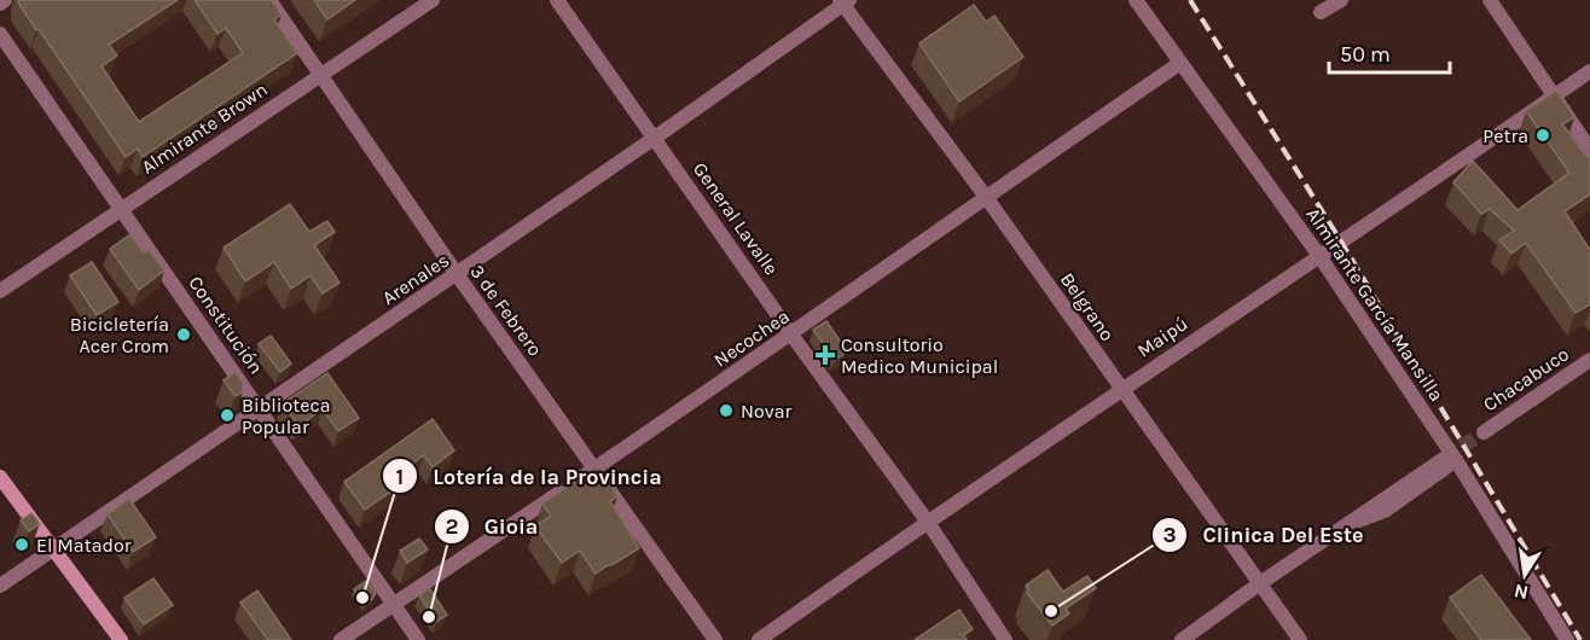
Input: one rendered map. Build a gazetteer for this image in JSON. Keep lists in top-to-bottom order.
{
  "streets": {
    "street": [
      "Almirante Brown",
      "General Lavalle",
      "Arenales",
      "Almirante García Mansilla",
      "Belgrano",
      "3 de Febrero",
      "Constitución",
      "Maipú",
      "Necochea",
      "Chacabuco"
    ]
  },
  "crossings": [
    ["Almirante Brown", "3 de Febrero"],
    ["Almirante Brown", "Constitución"],
    ["General Lavalle", "Arenales"],
    ["General Lavalle", "Maipú"],
    ["General Lavalle", "Necochea"],
    ["Arenales", "Belgrano"],
    ["Arenales", "3 de Febrero"],
    ["Arenales", "Constitución"],
    ["Almirante García Mansilla", "Maipú"],
    ["Almirante García Mansilla", "Necochea"],
    ["Belgrano", "Maipú"],
    ["Belgrano", "Necochea"],
    ["3 de Febrero", "Necochea"],
    ["Constitución", "Necochea"]
  ],
  "places": {
    "other": [
      "Petra",
      "Bicicletería Acer Crom",
      "Novar",
      "Biblioteca Popular",
      "El Matador",
      "Lotería de la Provincia",
      "Clinica Del Este",
      "Gioia"
    ],
    "health": ["Consultorio Medico Municipal"]
  },
  "scale_bar": "50 m",
  "north": "bottom"
}
